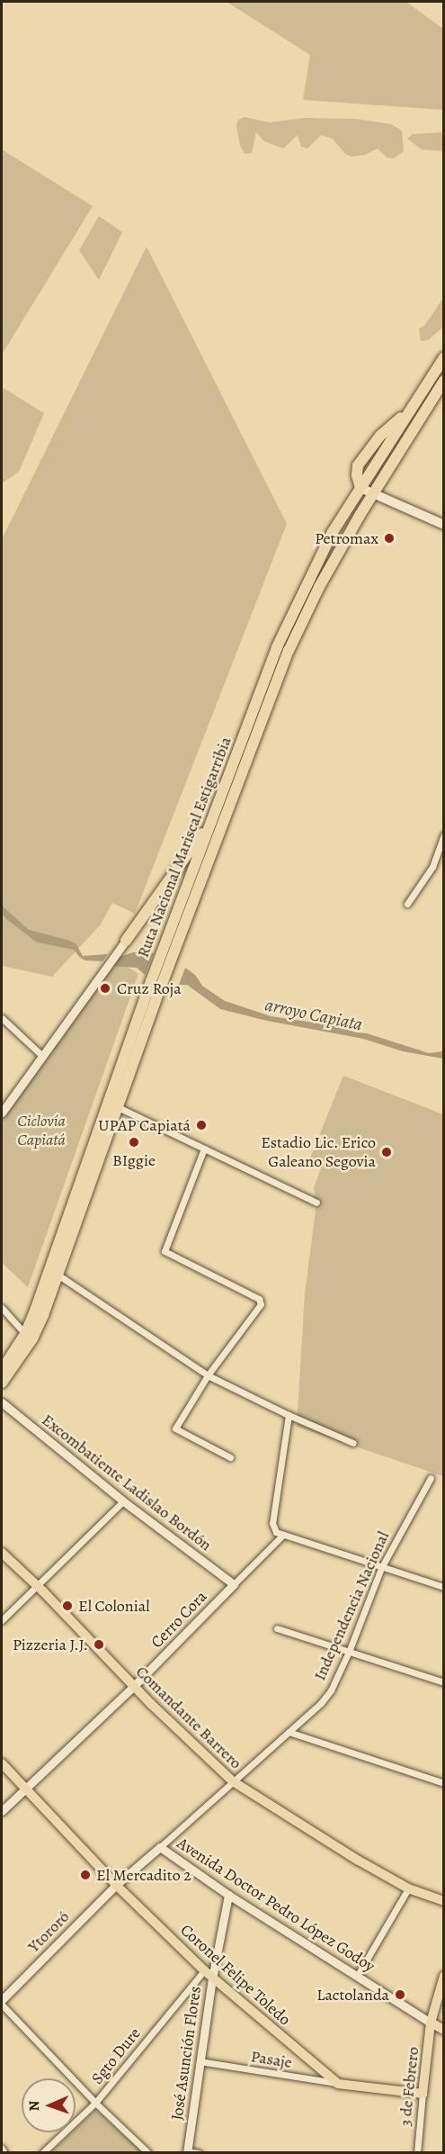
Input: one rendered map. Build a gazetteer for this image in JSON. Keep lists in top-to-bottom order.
{
  "streets": {
    "highway": ["Ruta Nacional Mariscal Estigarribia"],
    "main road": ["Comandante Barrero", "Coronel Felipe Toledo", "3 de Febrero"],
    "street": [
      "Excombatiente Ladislao Bordón",
      "Independencia Nacional",
      "Cerro Cora",
      "Avenida Doctor Pedro López Godoy",
      "Ytororó",
      "José Asunción Flores",
      "Sgto Dure",
      "Pasaje"
    ]
  },
  "crossings": [
    ["Excombatiente Ladislao Bordón", "Cerro Cora"],
    ["Independencia Nacional", "Comandante Barrero"],
    ["Independencia Nacional", "Avenida Doctor Pedro López Godoy"],
    ["Independencia Nacional", "Ytororó"],
    ["Independencia Nacional", "Coronel Felipe Toledo"],
    ["Cerro Cora", "Comandante Barrero"],
    ["Cerro Cora", "Coronel Felipe Toledo"],
    ["Avenida Doctor Pedro López Godoy", "José Asunción Flores"],
    ["Avenida Doctor Pedro López Godoy", "3 de Febrero"],
    ["Ytororó", "Coronel Felipe Toledo"],
    ["Coronel Felipe Toledo", "José Asunción Flores"],
    ["Coronel Felipe Toledo", "Sgto Dure"],
    ["Coronel Felipe Toledo", "Pasaje"],
    ["José Asunción Flores", "Pasaje"]
  ],
  "water": ["arroyo Capiata"],
  "parks": ["Ciclovía Capiatá"],
  "places": [
    "Petromax",
    "Cruz Roja",
    "UPAP Capiatá",
    "BIggie",
    "Estadio Lic. Erico Galeano Segovia",
    "El Colonial",
    "Pizzeria J.J.",
    "El Mercadito 2",
    "Lactolanda"
  ],
  "north": "left"
}
